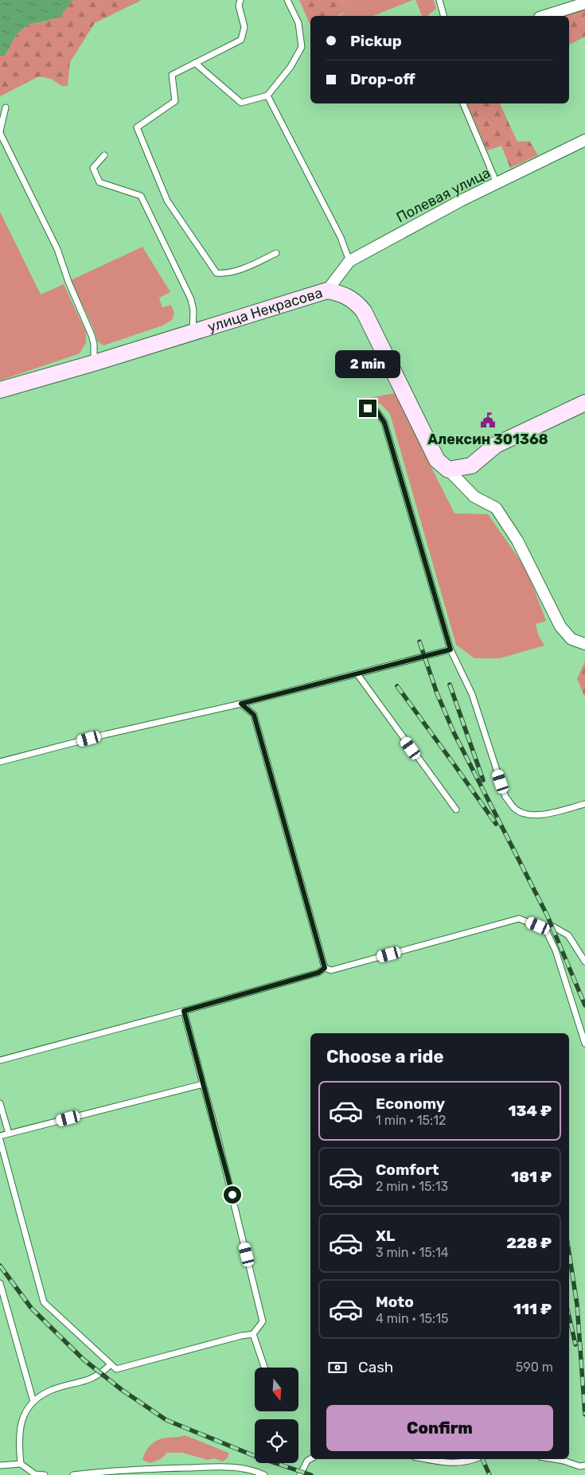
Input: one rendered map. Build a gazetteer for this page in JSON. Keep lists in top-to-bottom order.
{
  "streets": {
    "main road": ["улица Некрасова"],
    "street": ["Полевая улица"]
  },
  "crossings": [
    ["Полевая улица", "улица Некрасова"]
  ],
  "places": {
    "public building": ["Алексин 301368"]
  },
  "north": "bottom",
  "page": {
    "banner": ["Pickup", "Drop-off"],
    "bubble": "2 min",
    "heading": "Choose a ride",
    "list": [
      {
        "name": "Economy",
        "note": "1 min · 15:12",
        "value": "134 ₽"
      },
      {
        "name": "Comfort",
        "note": "2 min · 15:13",
        "value": "181 ₽"
      },
      {
        "name": "XL",
        "note": "3 min · 15:14",
        "value": "228 ₽"
      },
      {
        "name": "Moto",
        "note": "4 min · 15:15",
        "value": "111 ₽"
      }
    ],
    "pay": ["Cash", "590 m"],
    "buttons": "Confirm"
  }
}
